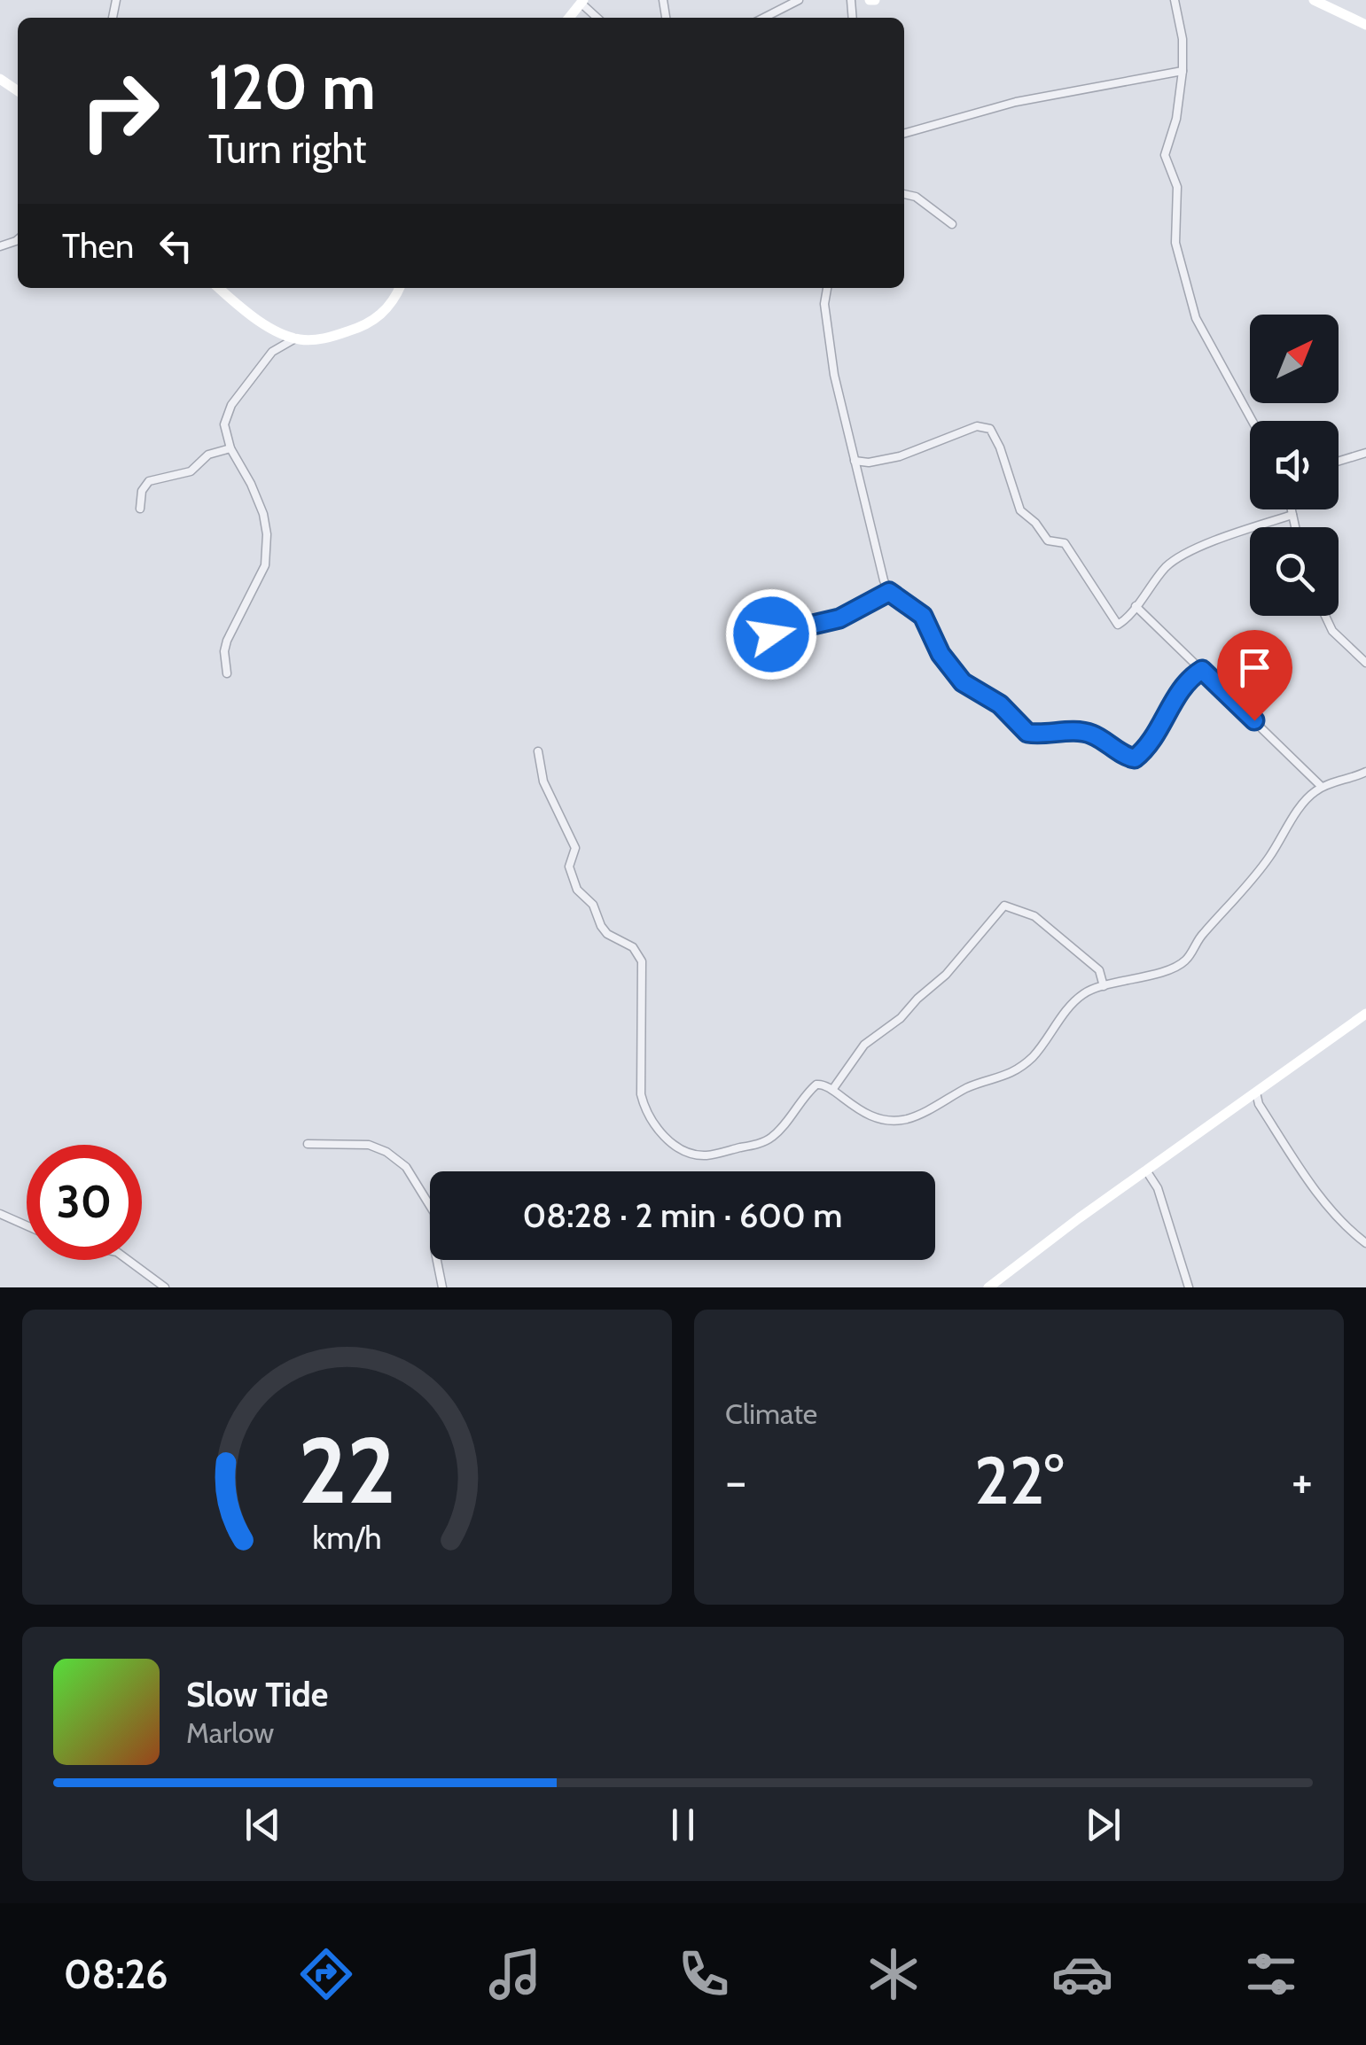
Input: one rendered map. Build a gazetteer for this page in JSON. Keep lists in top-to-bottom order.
{
  "north": "top right",
  "page": {
    "turn": ["120 m", "Turn right"],
    "then": "Then",
    "limit": "30",
    "trip": "08:28 · 2 min · 600 m",
    "tile": "Climate",
    "heat": ["−", "22°", "+"],
    "song": ["Slow Tide", "Marlow"],
    "tabs": "08:26",
    "gauge": ["22", "km/h"]
  }
}
